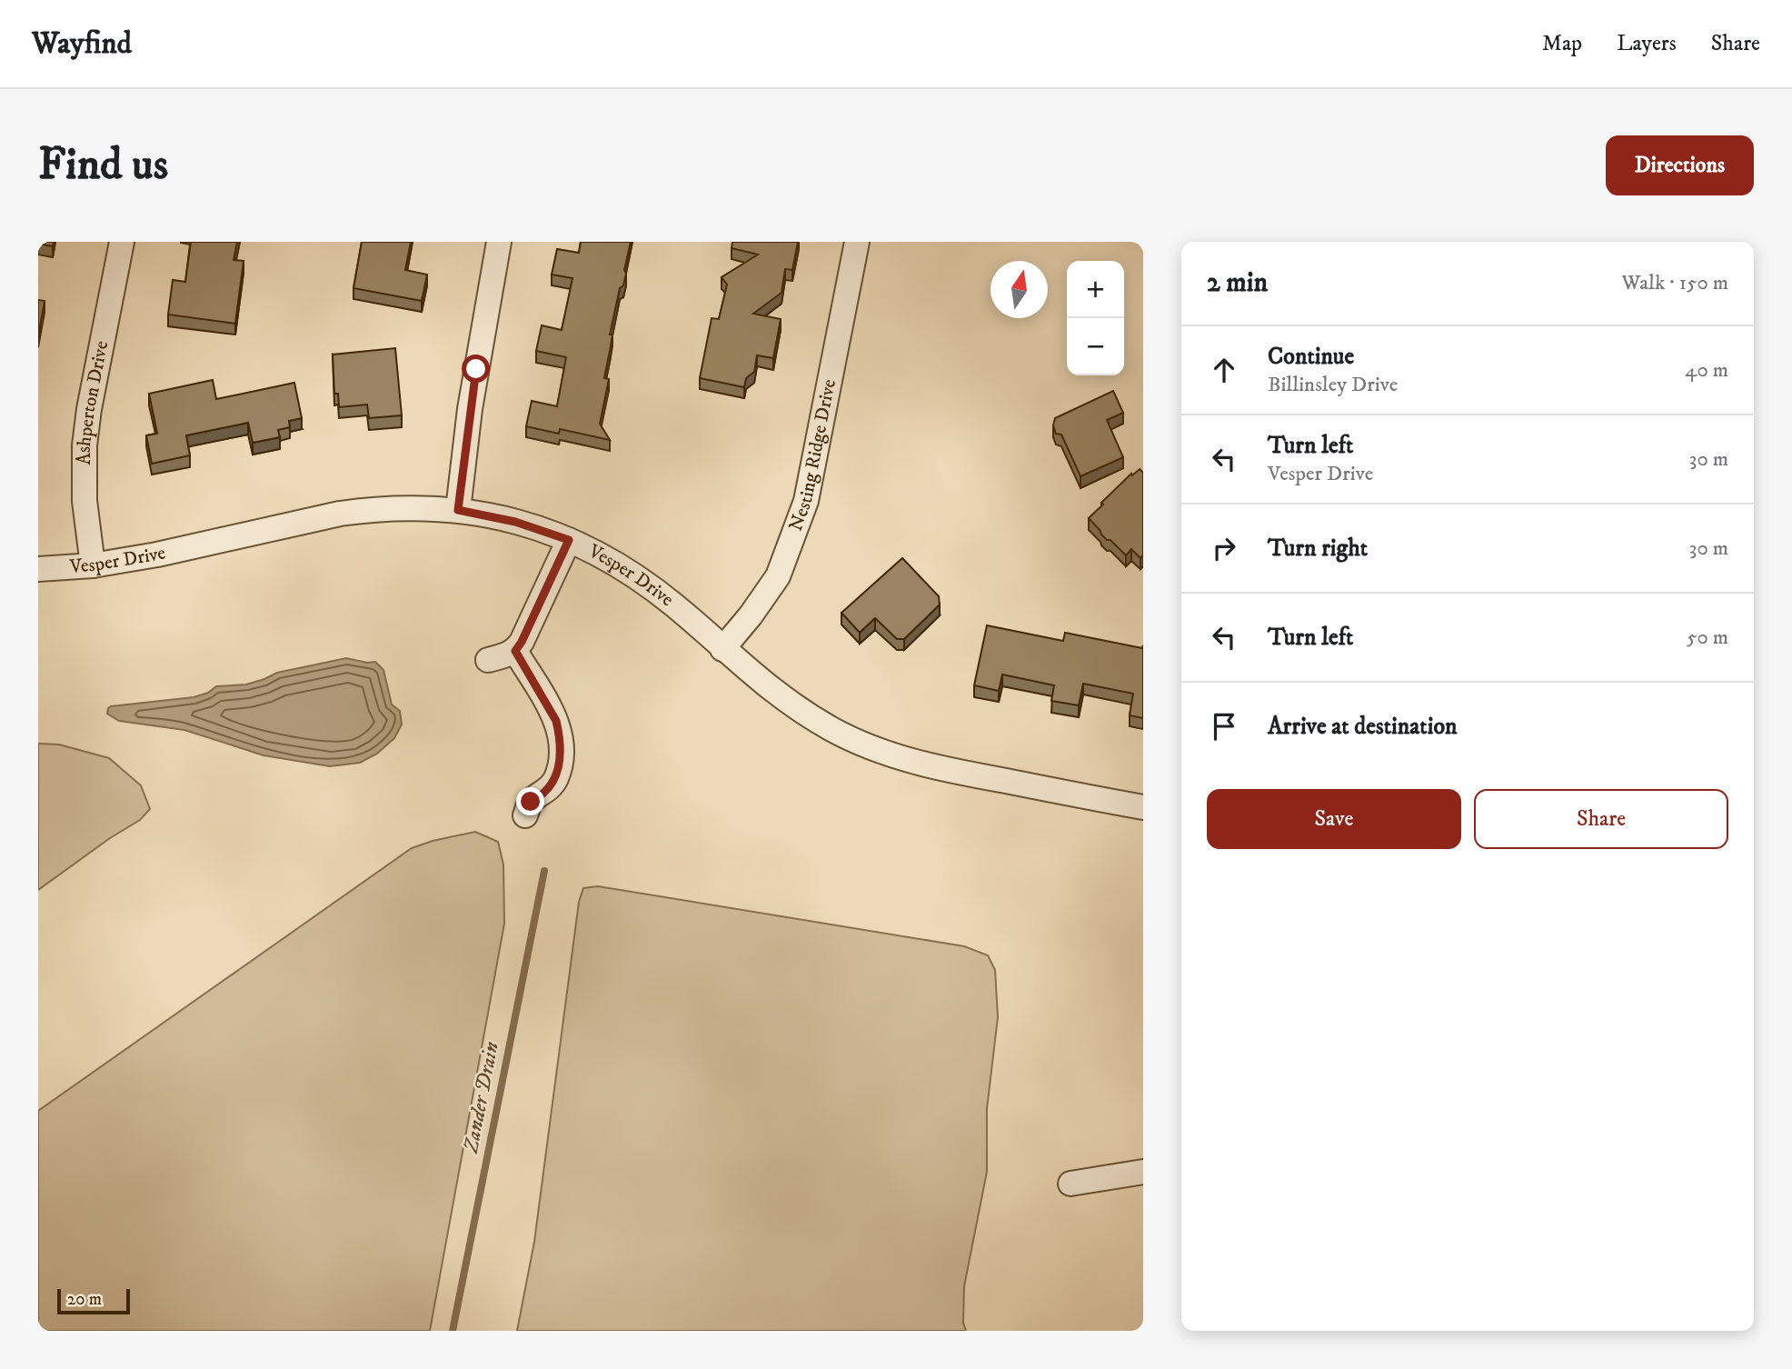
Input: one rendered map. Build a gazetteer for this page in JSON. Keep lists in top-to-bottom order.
{
  "streets": {
    "street": ["Ashperton Drive", "Nesting Ridge Drive", "Vesper Drive"]
  },
  "crossings": [
    ["Ashperton Drive", "Vesper Drive"],
    ["Nesting Ridge Drive", "Vesper Drive"]
  ],
  "water": ["Zander Drain"],
  "scale_bar": "20 m",
  "north": "top",
  "page": {
    "header": "Wayfind",
    "nav": ["Map", "Layers", "Share"],
    "buttons": [
      "Directions",
      ["Save", "Share"]
    ],
    "title": "Find us",
    "heading": ["2 min", "Walk · 150 m"],
    "map_buttons": ["+", "−"],
    "list": [
      ["Continue", "Billinsley Drive", "40 m"],
      ["Turn left", "Vesper Drive", "30 m"],
      ["Turn right", "30 m"],
      ["Turn left", "50 m"],
      "Arrive at destination"
    ],
    "scale": "20 m"
  }
}
